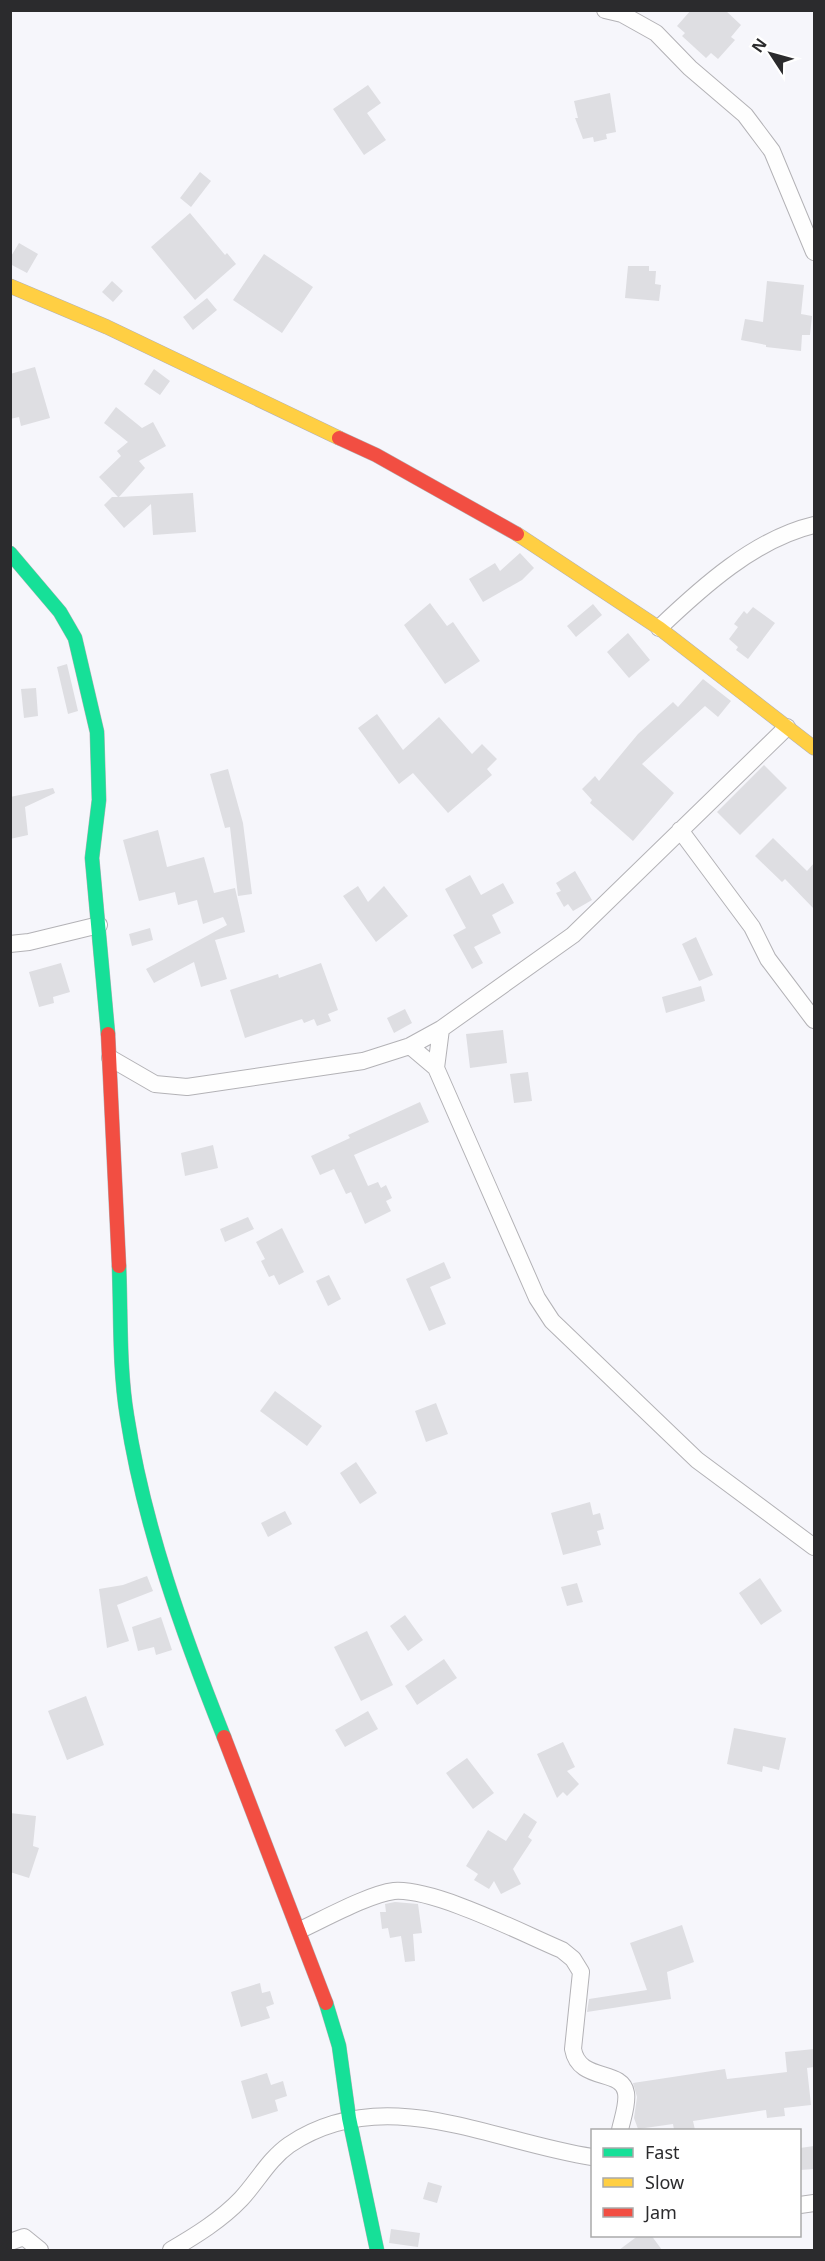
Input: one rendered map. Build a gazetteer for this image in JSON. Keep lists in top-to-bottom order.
{
  "legend": ["Fast", "Slow", "Jam"],
  "north": "top left"
}
